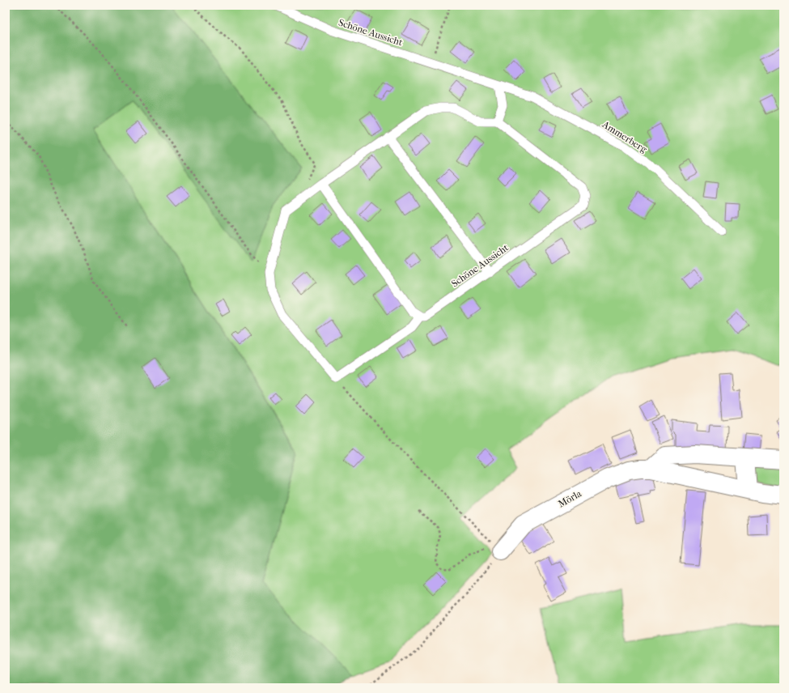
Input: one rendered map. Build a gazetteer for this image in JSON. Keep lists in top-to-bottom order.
{
  "streets": {
    "street": ["Mörla"],
    "lane": ["Schöne Aussicht", "Ammerberg"]
  },
  "crossings": [
    ["Schöne Aussicht", "Ammerberg"]
  ]
}
